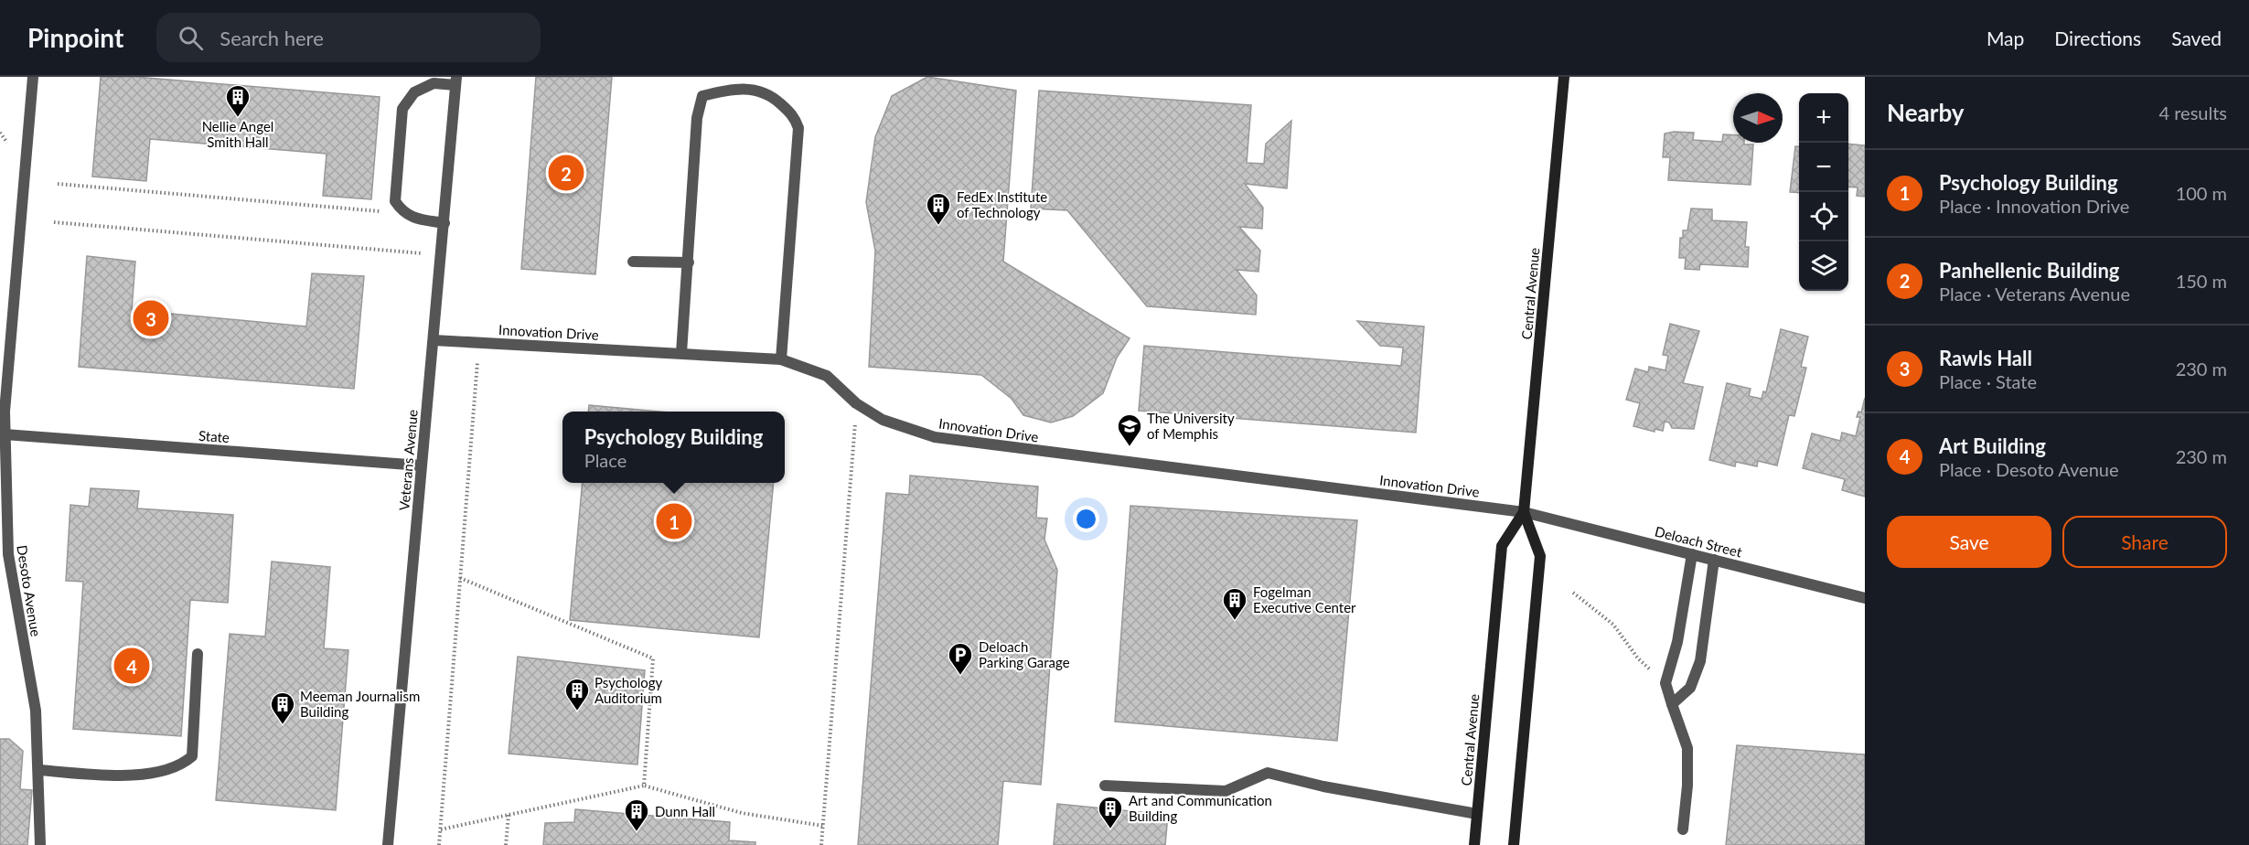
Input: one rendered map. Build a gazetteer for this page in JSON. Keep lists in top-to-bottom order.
{
  "streets": {
    "main road": ["Central Avenue"],
    "street": [
      "Innovation Drive",
      "State",
      "Veterans Avenue",
      "Deloach Street",
      "Desoto Avenue"
    ]
  },
  "crossings": [
    ["Central Avenue", "Innovation Drive"],
    ["Central Avenue", "Deloach Street"],
    ["Innovation Drive", "Veterans Avenue"],
    ["Innovation Drive", "Deloach Street"],
    ["State", "Veterans Avenue"],
    ["State", "Desoto Avenue"]
  ],
  "places": {
    "building": [
      "Nellie Angel Smith Hall",
      "FedEx Institute of Technology",
      "Fogelman Executive Center",
      "Psychology Auditorium",
      "Meeman Journalism Building",
      "Art and Communication Building",
      "Dunn Hall"
    ],
    "school or university": ["The University of Memphis"],
    "parking": ["Deloach Parking Garage"]
  },
  "north": "right",
  "page": {
    "header": "Pinpoint",
    "search": "Search here",
    "nav": ["Map", "Directions", "Saved"],
    "heading": ["Nearby", "4 results"],
    "map_buttons": ["+", "−"],
    "list": [
      {
        "mark": "1",
        "name": "Psychology Building",
        "note": "Place · Innovation Drive",
        "value": "100 m"
      },
      {
        "mark": "2",
        "name": "Panhellenic Building",
        "note": "Place · Veterans Avenue",
        "value": "150 m"
      },
      {
        "mark": "3",
        "name": "Rawls Hall",
        "note": "Place · State",
        "value": "230 m"
      },
      {
        "mark": "4",
        "name": "Art Building",
        "note": "Place · Desoto Avenue",
        "value": "230 m"
      }
    ],
    "pins": [
      "2",
      "3",
      "1",
      "4"
    ],
    "popup": ["Psychology Building", "Place"],
    "buttons": ["Save", "Share"]
  }
}
